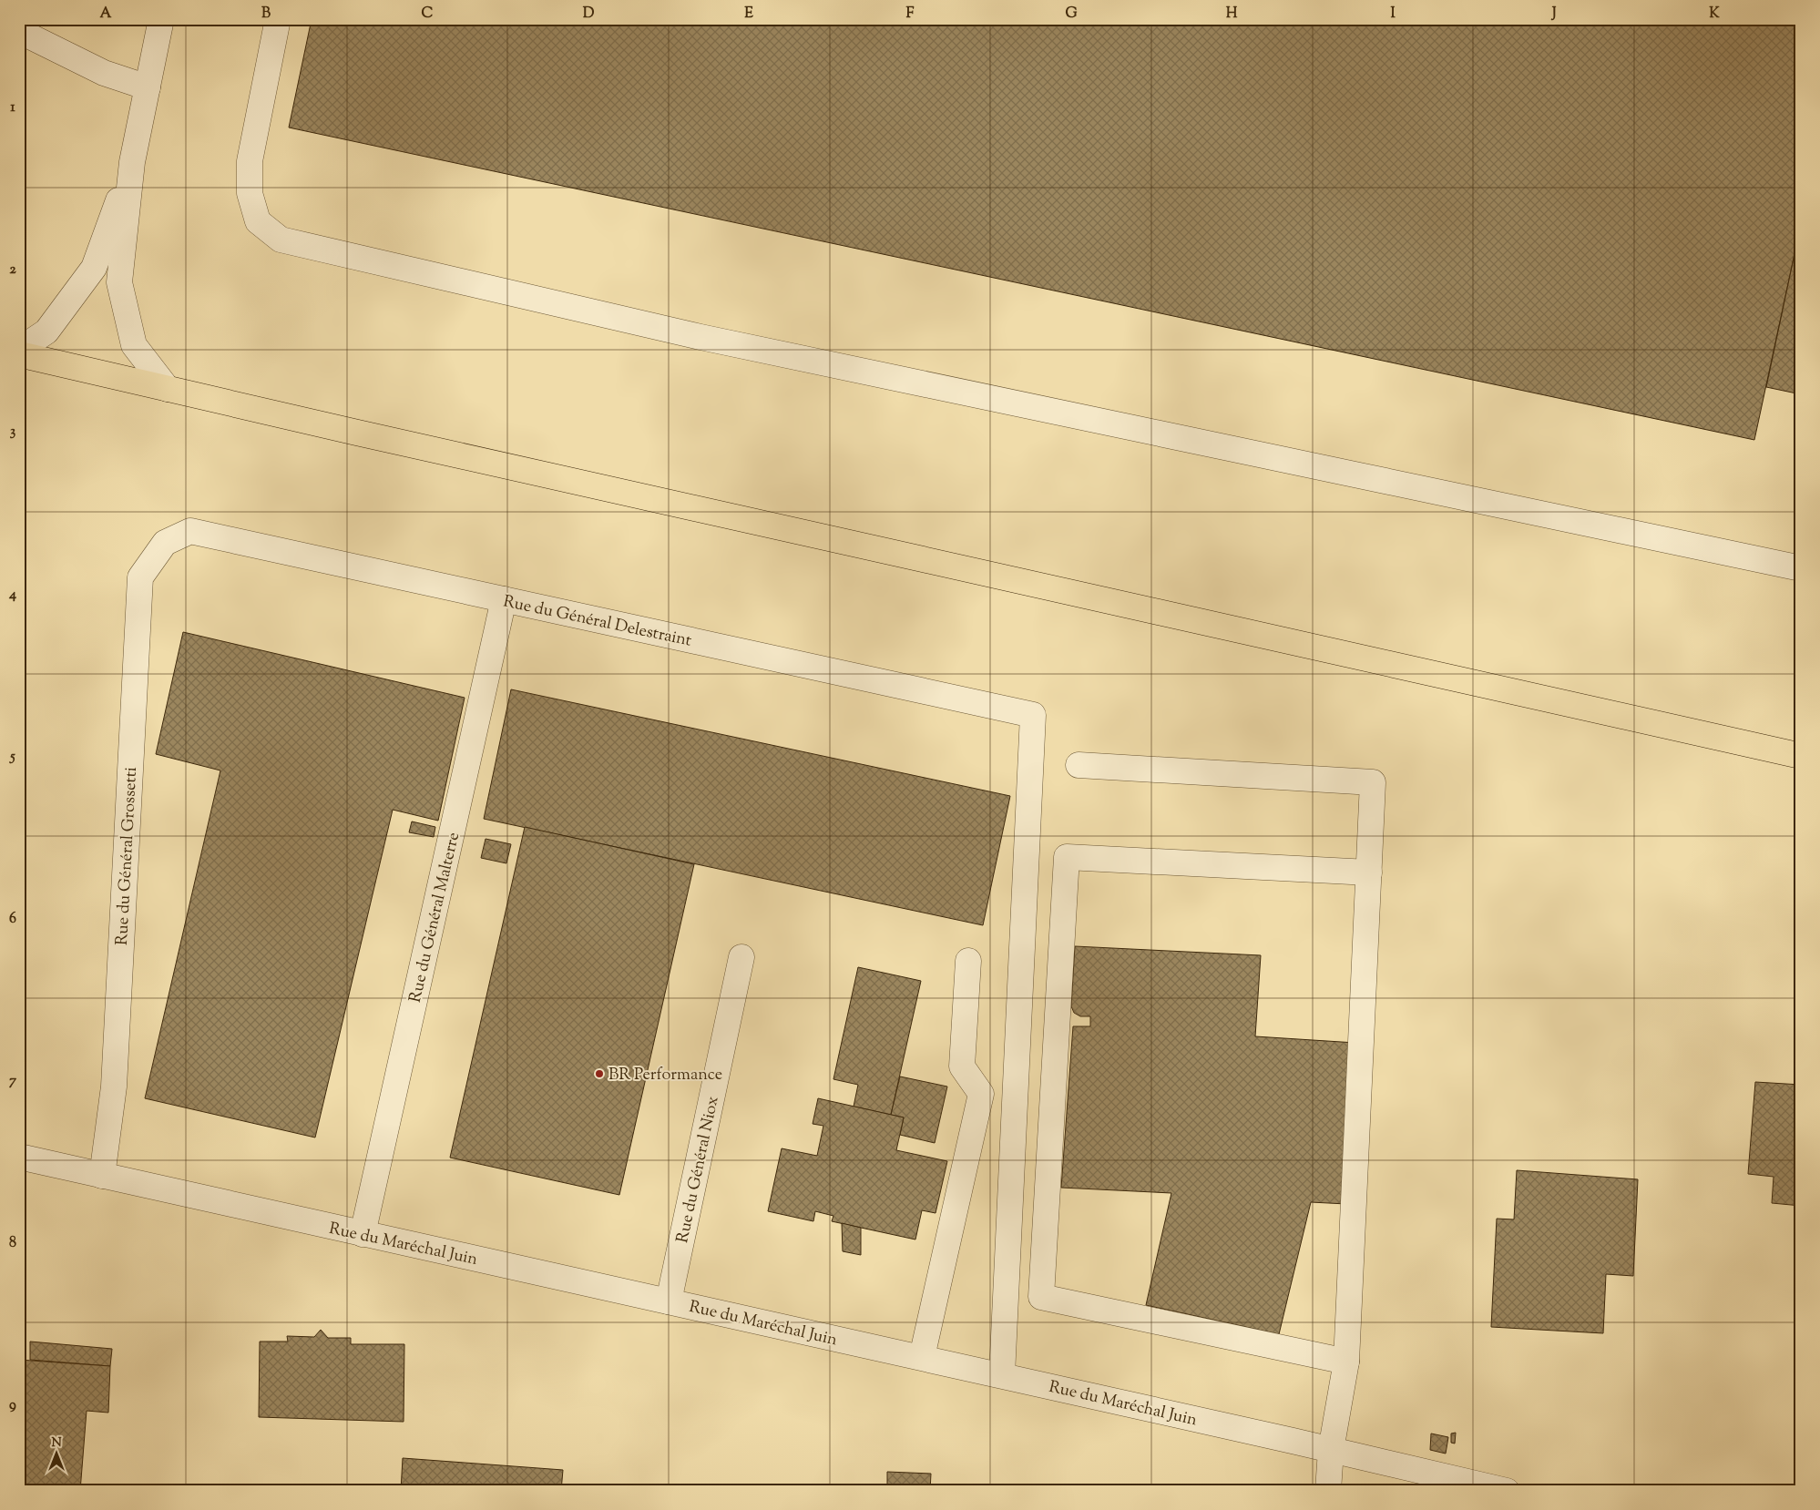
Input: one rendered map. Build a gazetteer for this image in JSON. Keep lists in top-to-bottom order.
{
  "streets": {
    "street": [
      "Rue du Général Delestraint",
      "Rue du Général Grossetti",
      "Rue du Général Malterre",
      "Rue du Général Niox",
      "Rue du Maréchal Juin"
    ]
  },
  "crossings": [
    ["Rue du Général Delestraint", "Rue du Général Grossetti"],
    ["Rue du Général Delestraint", "Rue du Général Malterre"],
    ["Rue du Général Delestraint", "Rue du Maréchal Juin"],
    ["Rue du Général Grossetti", "Rue du Maréchal Juin"],
    ["Rue du Général Malterre", "Rue du Maréchal Juin"],
    ["Rue du Général Niox", "Rue du Maréchal Juin"]
  ],
  "places": ["BR Performance"],
  "north": "top",
  "grid": {
    "columns": [
      "A",
      "B",
      "C",
      "D",
      "E",
      "F",
      "G",
      "H",
      "I",
      "J",
      "K"
    ],
    "rows": [
      "1",
      "2",
      "3",
      "4",
      "5",
      "6",
      "7",
      "8",
      "9"
    ]
  }
}
